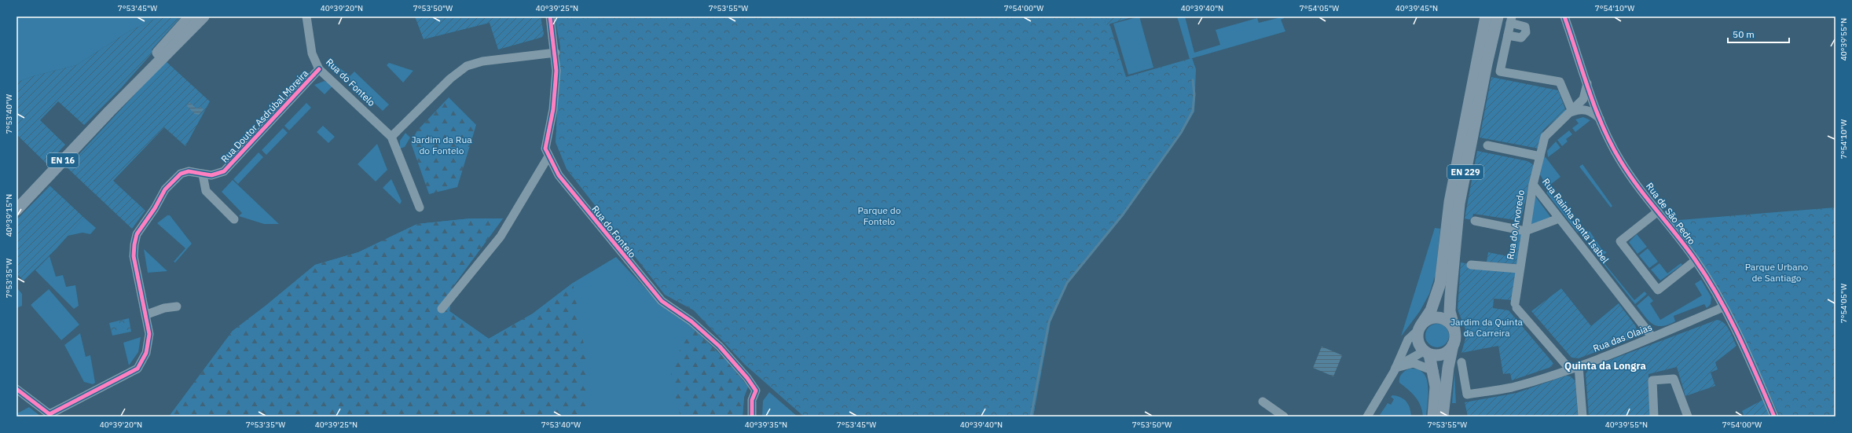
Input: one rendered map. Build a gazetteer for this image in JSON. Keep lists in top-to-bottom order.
{
  "streets": {
    "main road": ["EN 16", "EN 229"],
    "street": [
      "Rua do Fontelo",
      "Rua Doutor Asdrúbal Moreira",
      "Rua de São Pedro",
      "Rua Rainha Santa Isabel",
      "Rua do Arvoredo",
      "Rua das Olaias"
    ]
  },
  "crossings": [
    ["Rua do Fontelo", "Rua Doutor Asdrúbal Moreira"],
    ["Rua de São Pedro", "Rua Rainha Santa Isabel"],
    ["Rua de São Pedro", "Rua das Olaias"],
    ["Rua Rainha Santa Isabel", "Rua do Arvoredo"],
    ["Rua Rainha Santa Isabel", "Rua das Olaias"],
    ["Rua do Arvoredo", "Rua das Olaias"]
  ],
  "districts": ["Quinta da Longra"],
  "parks": [
    "Jardim da Rua do Fontelo",
    "Parque do Fontelo",
    "Parque Urbano de Santiago",
    "Jardim da Quinta da Carreira"
  ],
  "scale_bar": "50 m",
  "coordinates": [
    "7°53'45\"W",
    "40°39'20\"N",
    "7°53'50\"W",
    "40°39'25\"N",
    "7°53'55\"W",
    "7°54'00\"W",
    "40°39'40\"N",
    "7°54'05\"W",
    "40°39'45\"N",
    "7°54'10\"W",
    "40°39'55\"N",
    "7°53'40\"W",
    "40°39'15\"N",
    "7°53'35\"W",
    "40°39'35\"N"
  ]
}
